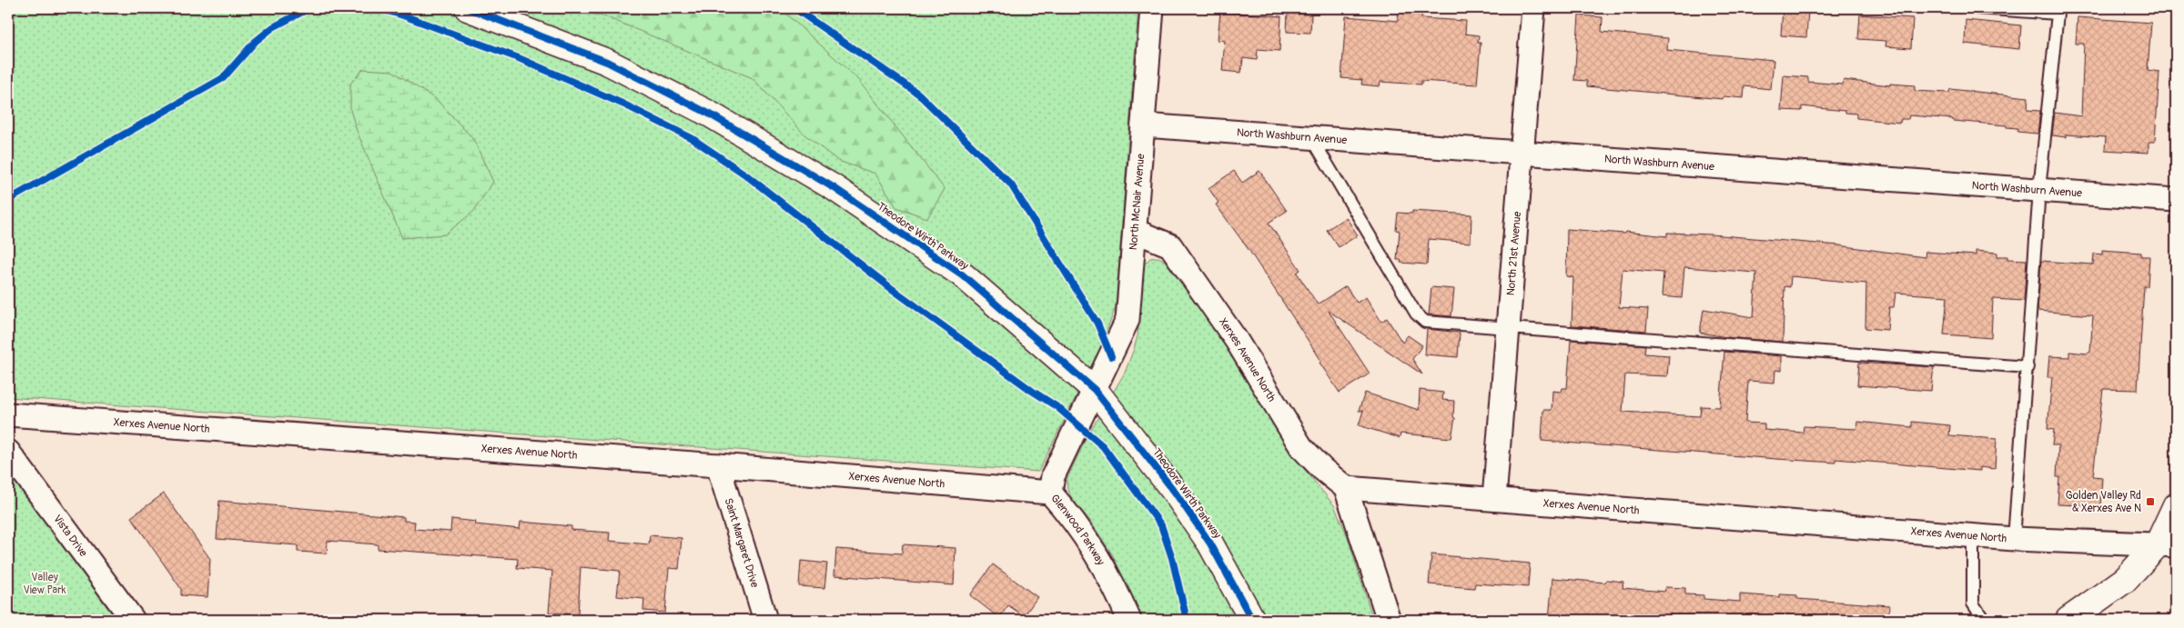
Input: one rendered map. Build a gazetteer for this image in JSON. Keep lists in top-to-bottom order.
{
  "streets": {
    "street": [
      "North Washburn Avenue",
      "North McNair Avenue",
      "Theodore Wirth Parkway",
      "North 21st Avenue",
      "Xerxes Avenue North",
      "Glenwood Parkway",
      "Vista Drive",
      "Saint Margaret Drive"
    ]
  },
  "crossings": [
    ["North Washburn Avenue", "North McNair Avenue"],
    ["North Washburn Avenue", "North 21st Avenue"],
    ["North McNair Avenue", "Theodore Wirth Parkway"],
    ["North McNair Avenue", "Xerxes Avenue North"],
    ["North McNair Avenue", "Glenwood Parkway"],
    ["Theodore Wirth Parkway", "Glenwood Parkway"],
    ["North 21st Avenue", "Xerxes Avenue North"],
    ["Xerxes Avenue North", "Glenwood Parkway"],
    ["Xerxes Avenue North", "Saint Margaret Drive"]
  ],
  "parks": ["Valley View Park"],
  "places": {
    "transit": ["Golden Valley Rd & Xerxes Ave N"]
  }
}
